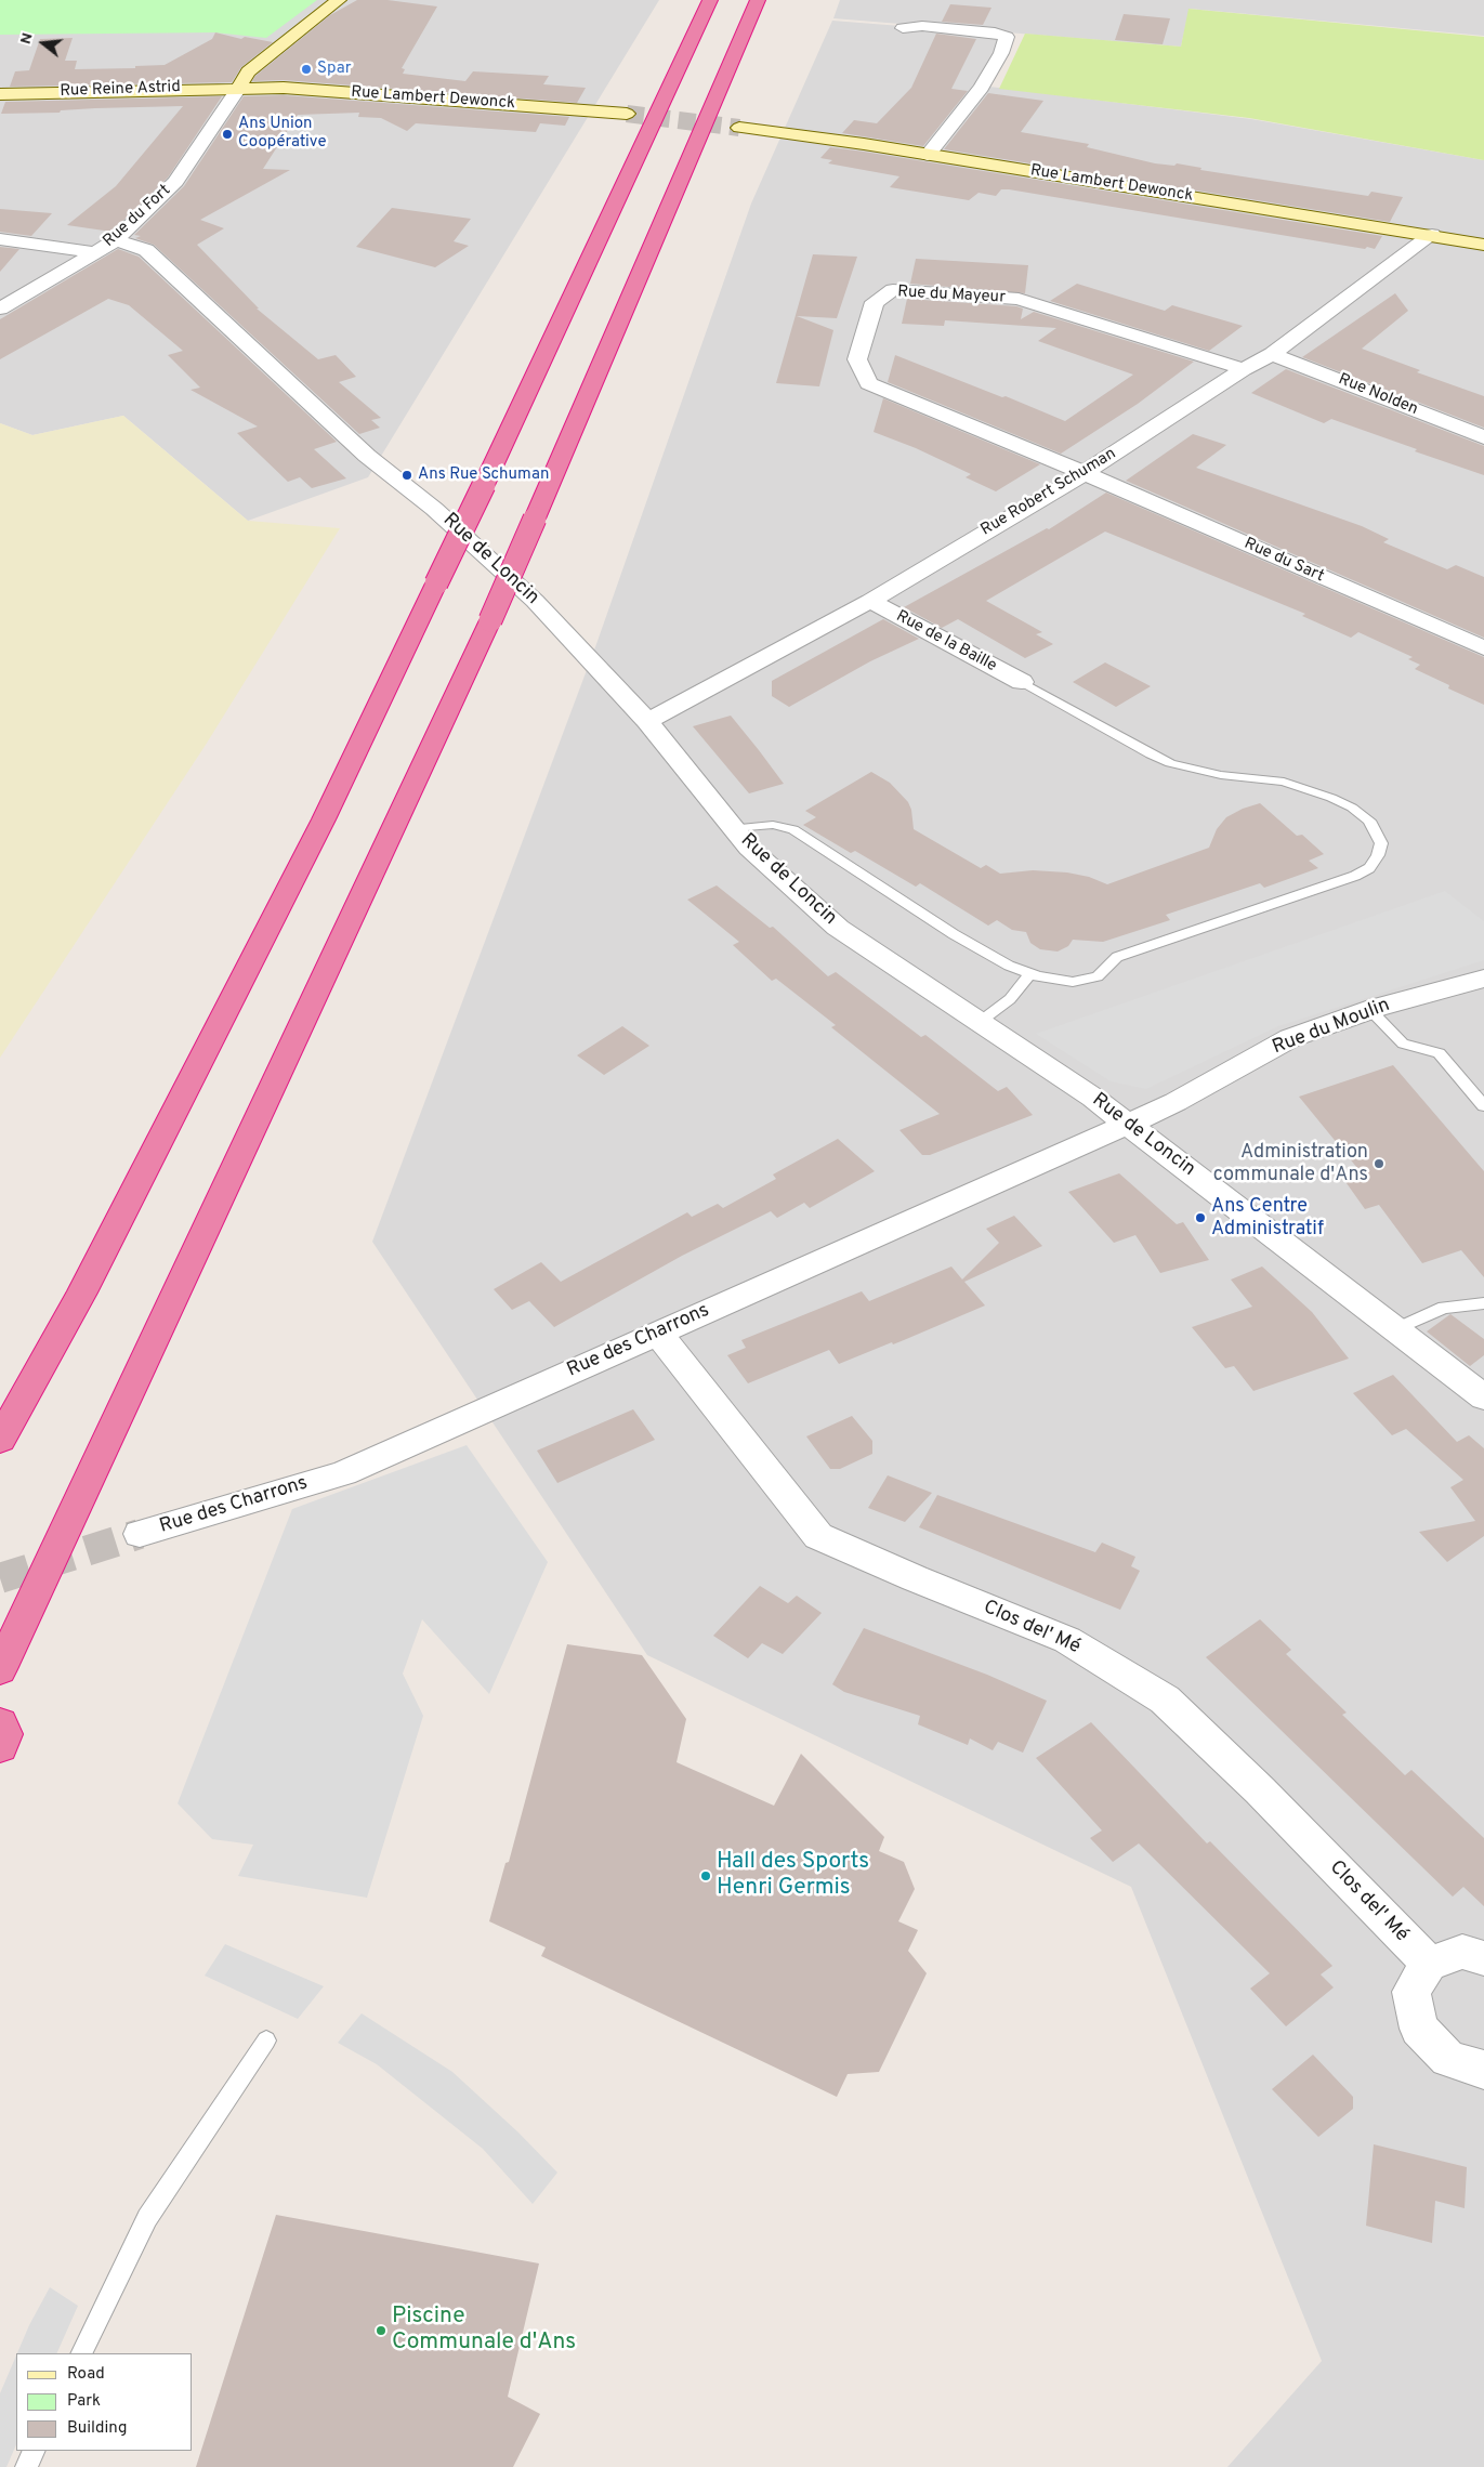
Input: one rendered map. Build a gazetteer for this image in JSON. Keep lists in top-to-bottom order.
{
  "streets": {
    "street": [
      "Rue Reine Astrid",
      "Rue Lambert Dewonck",
      "Rue du Fort",
      "Rue du Mayeur",
      "Rue Nolden",
      "Rue Robert Schuman",
      "Rue de Loncin",
      "Rue du Sart",
      "Rue de la Baille",
      "Rue du Moulin",
      "Rue des Charrons",
      "Clos del' Mé"
    ]
  },
  "crossings": [
    ["Rue Reine Astrid", "Rue Lambert Dewonck"],
    ["Rue Reine Astrid", "Rue du Fort"],
    ["Rue Lambert Dewonck", "Rue du Fort"],
    ["Rue Lambert Dewonck", "Rue Robert Schuman"],
    ["Rue du Fort", "Rue de Loncin"],
    ["Rue du Mayeur", "Rue Robert Schuman"],
    ["Rue du Mayeur", "Rue du Sart"],
    ["Rue Nolden", "Rue Robert Schuman"],
    ["Rue Robert Schuman", "Rue de Loncin"],
    ["Rue Robert Schuman", "Rue du Sart"],
    ["Rue Robert Schuman", "Rue de la Baille"],
    ["Rue de Loncin", "Rue du Moulin"],
    ["Rue de Loncin", "Rue des Charrons"],
    ["Rue du Moulin", "Rue des Charrons"],
    ["Rue des Charrons", "Clos del' Mé"]
  ],
  "places": [
    "Spar",
    "Ans Union Coopérative",
    "Ans Rue Schuman",
    "Administration communale d'Ans",
    "Ans Centre Administratif",
    "Hall des Sports Henri Germis",
    "Piscine Communale d'Ans"
  ],
  "legend": ["Road", "Park", "Building"],
  "north": "left"
}
